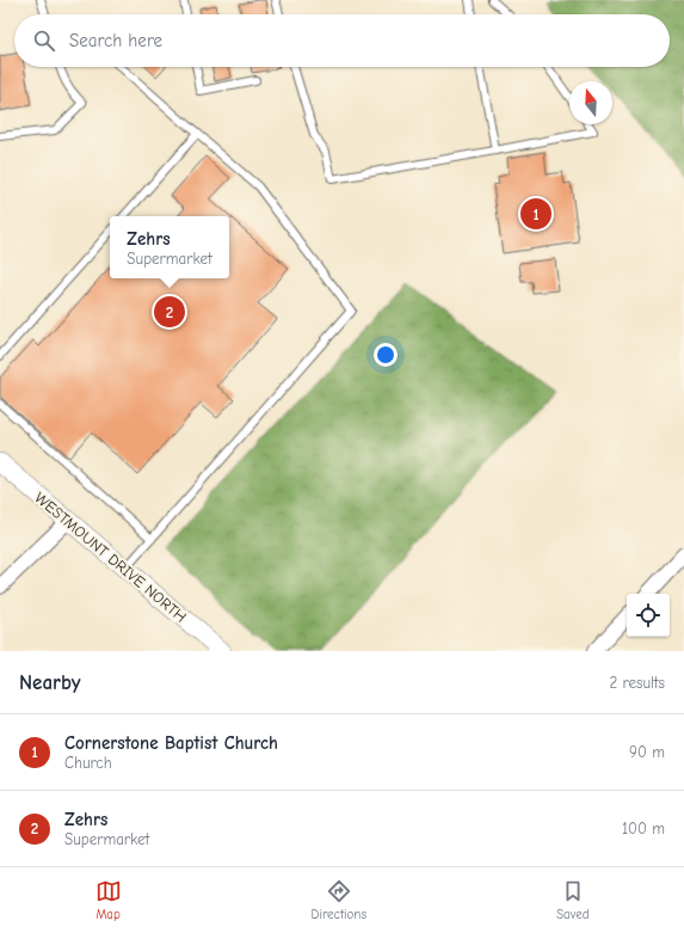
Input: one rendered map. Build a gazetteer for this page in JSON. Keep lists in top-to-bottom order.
{
  "streets": {
    "street": ["WESTMOUNT DRIVE NORTH"]
  },
  "north": "top",
  "page": {
    "search": "Search here",
    "pins": ["1", "2"],
    "popup": ["Zehrs", "Supermarket"],
    "heading": ["Nearby", "2 results"],
    "list": [
      {
        "mark": "1",
        "name": "Cornerstone Baptist Church",
        "note": "Church",
        "value": "90 m"
      },
      {
        "mark": "2",
        "name": "Zehrs",
        "note": "Supermarket",
        "value": "100 m"
      }
    ],
    "nav": ["Map", "Directions", "Saved"]
  }
}
